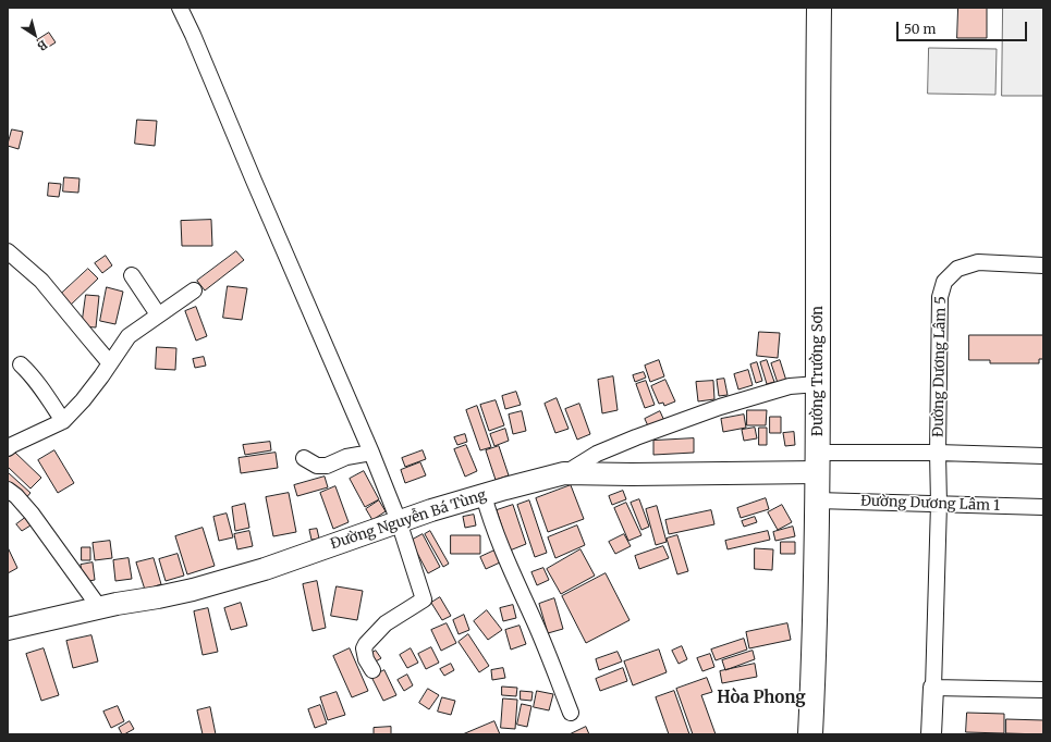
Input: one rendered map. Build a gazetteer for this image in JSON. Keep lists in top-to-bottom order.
{
  "streets": {
    "highway": ["Đường Trường Sơn"],
    "main road": ["Đường Nguyễn Bá Tùng"],
    "street": ["Đường Dương Lâm 5", "Đường Dương Lâm 1"]
  },
  "crossings": [
    ["Đường Dương Lâm 5", "Đường Dương Lâm 1"],
    ["Đường Trường Sơn", "Đường Dương Lâm 1"],
    ["Đường Trường Sơn", "Đường Nguyễn Bá Tùng"]
  ],
  "districts": ["Hòa Phong"],
  "scale_bar": "50 m",
  "north": "bottom right"
}
